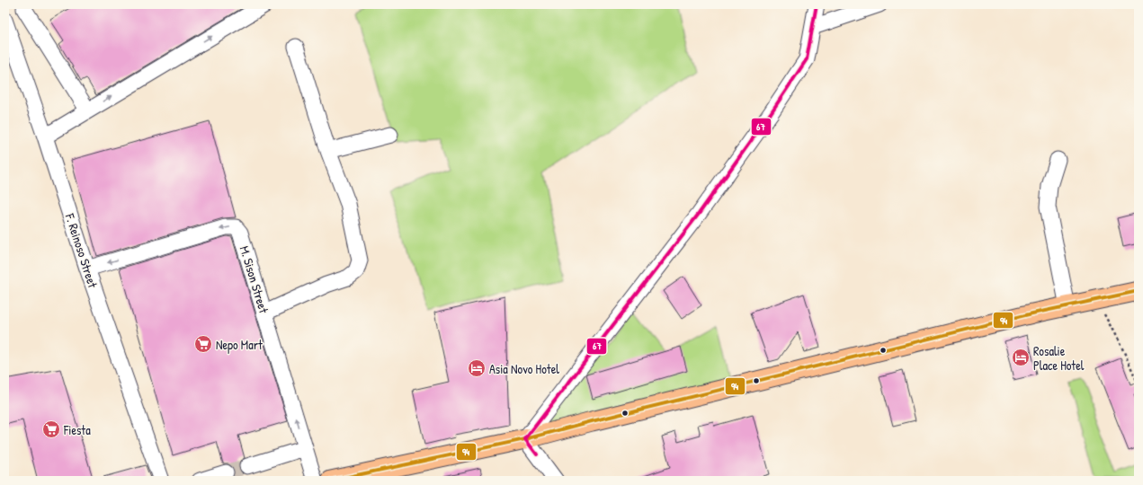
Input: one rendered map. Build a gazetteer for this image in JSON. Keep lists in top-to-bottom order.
{
  "streets": {
    "street": ["F. Reinoso Street", "M. Sison Street"]
  },
  "crossings": [
    ["F. Reinoso Street", "M. Sison Street"]
  ],
  "places": {
    "supermarket": ["Nepo Mart", "Fiesta"],
    "hotel": ["Rosalie Place Hotel", "Asia Novo Hotel"]
  },
  "lines": ["transit line 67", "transit line 94"]
}
